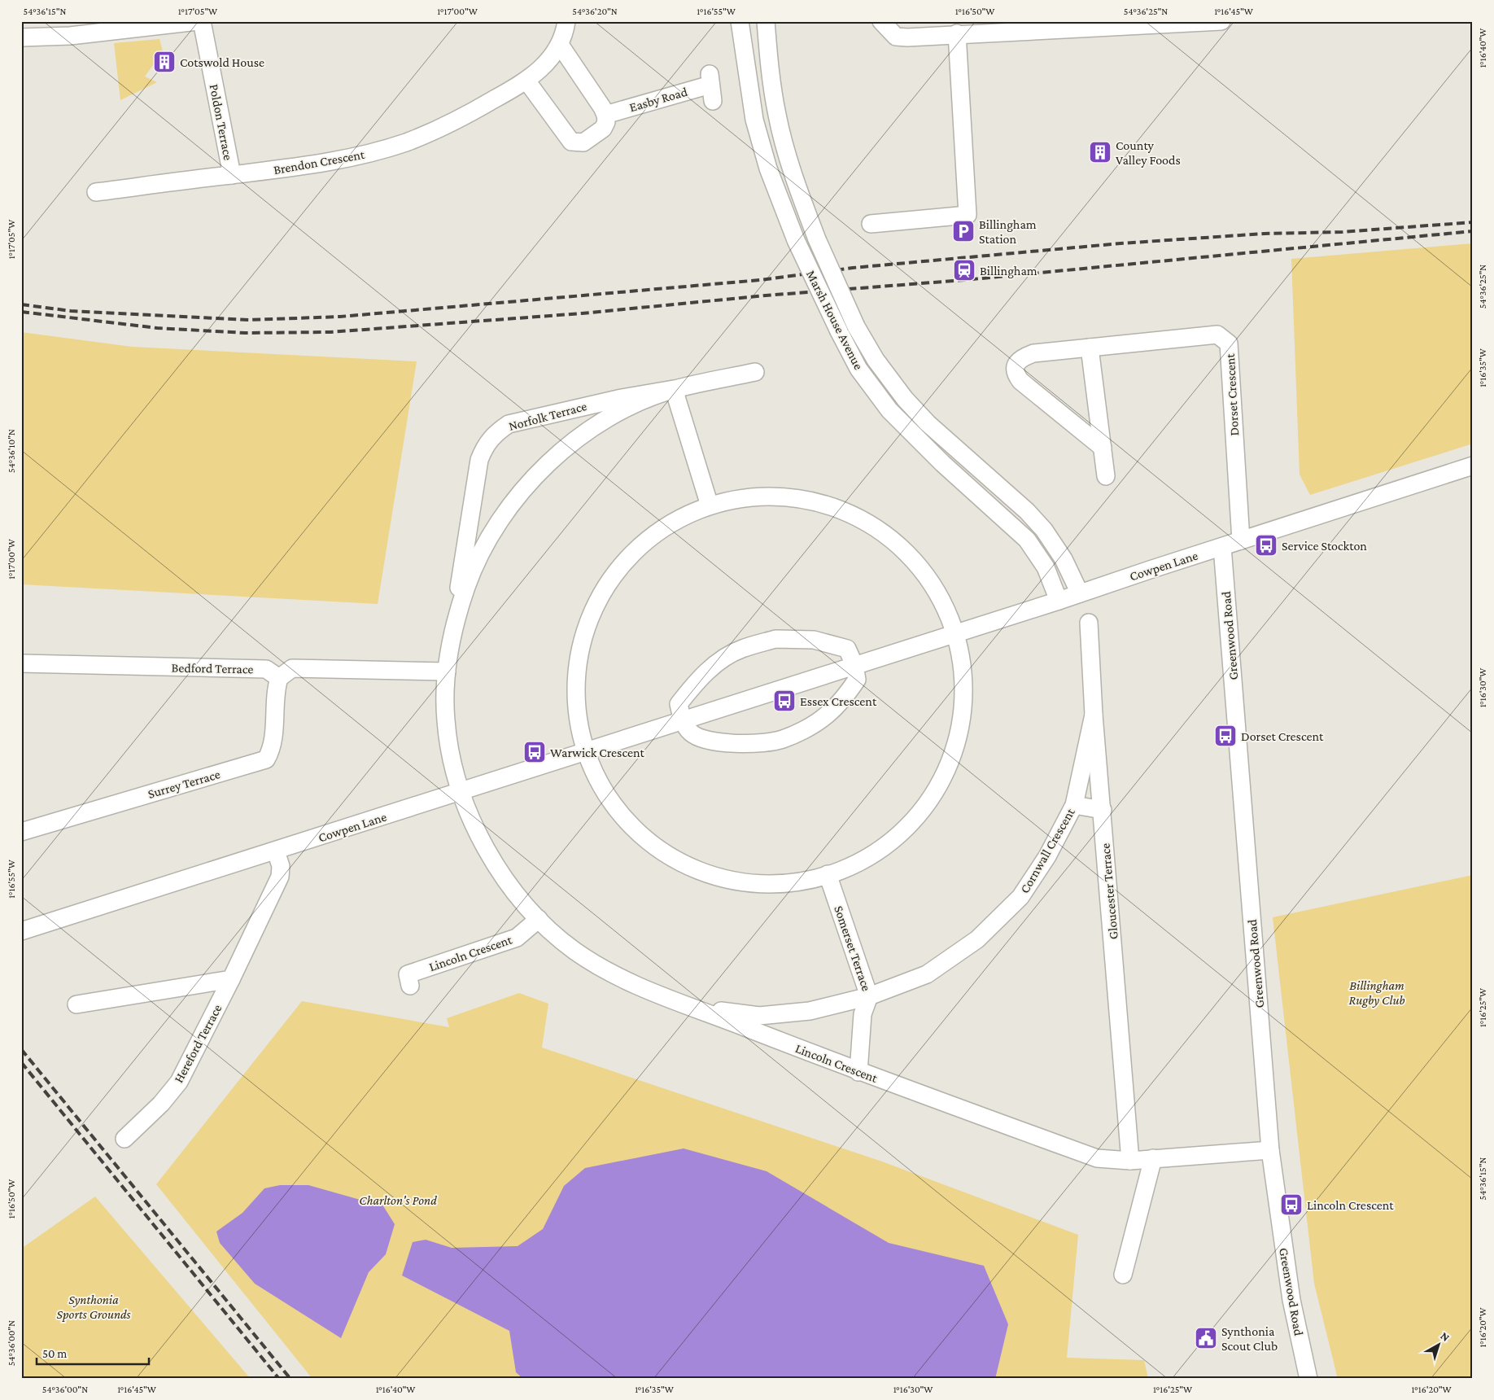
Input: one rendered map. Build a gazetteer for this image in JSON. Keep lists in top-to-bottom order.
{
  "streets": {
    "street": [
      "Easby Road",
      "Poldon Terrace",
      "Brendon Crescent",
      "Marsh House Avenue",
      "Dorset Crescent",
      "Norfolk Terrace",
      "Cowpen Lane",
      "Greenwood Road",
      "Bedford Terrace",
      "Surrey Terrace",
      "Cornwall Crescent",
      "Gloucester Terrace",
      "Somerset Terrace",
      "Lincoln Crescent",
      "Hereford Terrace"
    ]
  },
  "crossings": [
    ["Poldon Terrace", "Brendon Crescent"],
    ["Marsh House Avenue", "Cowpen Lane"],
    ["Dorset Crescent", "Cowpen Lane"],
    ["Cowpen Lane", "Greenwood Road"],
    ["Cowpen Lane", "Lincoln Crescent"],
    ["Cowpen Lane", "Hereford Terrace"],
    ["Greenwood Road", "Lincoln Crescent"],
    ["Bedford Terrace", "Surrey Terrace"],
    ["Cornwall Crescent", "Gloucester Terrace"],
    ["Cornwall Crescent", "Somerset Terrace"],
    ["Cornwall Crescent", "Lincoln Crescent"],
    ["Gloucester Terrace", "Lincoln Crescent"],
    ["Somerset Terrace", "Lincoln Crescent"]
  ],
  "parks": ["Billingham Rugby Club", "Charlton's Pond", "Synthonia Sports Grounds"],
  "places": {
    "building": ["Cotswold House", "County Valley Foods"],
    "parking": ["Billingham Station"],
    "station": ["Billingham"],
    "bus stop": [
      "Service Stockton",
      "Essex Crescent",
      "Dorset Crescent",
      "Warwick Crescent",
      "Lincoln Crescent"
    ],
    "public building": ["Synthonia Scout Club"]
  },
  "scale_bar": "50 m",
  "north": "top right",
  "coordinates": [
    "54°36'15\"N",
    "1°17'05\"W",
    "1°17'00\"W",
    "54°36'20\"N",
    "1°16'55\"W",
    "1°16'50\"W",
    "54°36'25\"N",
    "1°16'45\"W",
    "1°16'40\"W",
    "1°16'35\"W",
    "54°36'10\"N",
    "1°16'30\"W",
    "1°16'25\"W",
    "1°16'20\"W",
    "54°36'00\"N"
  ]
}
